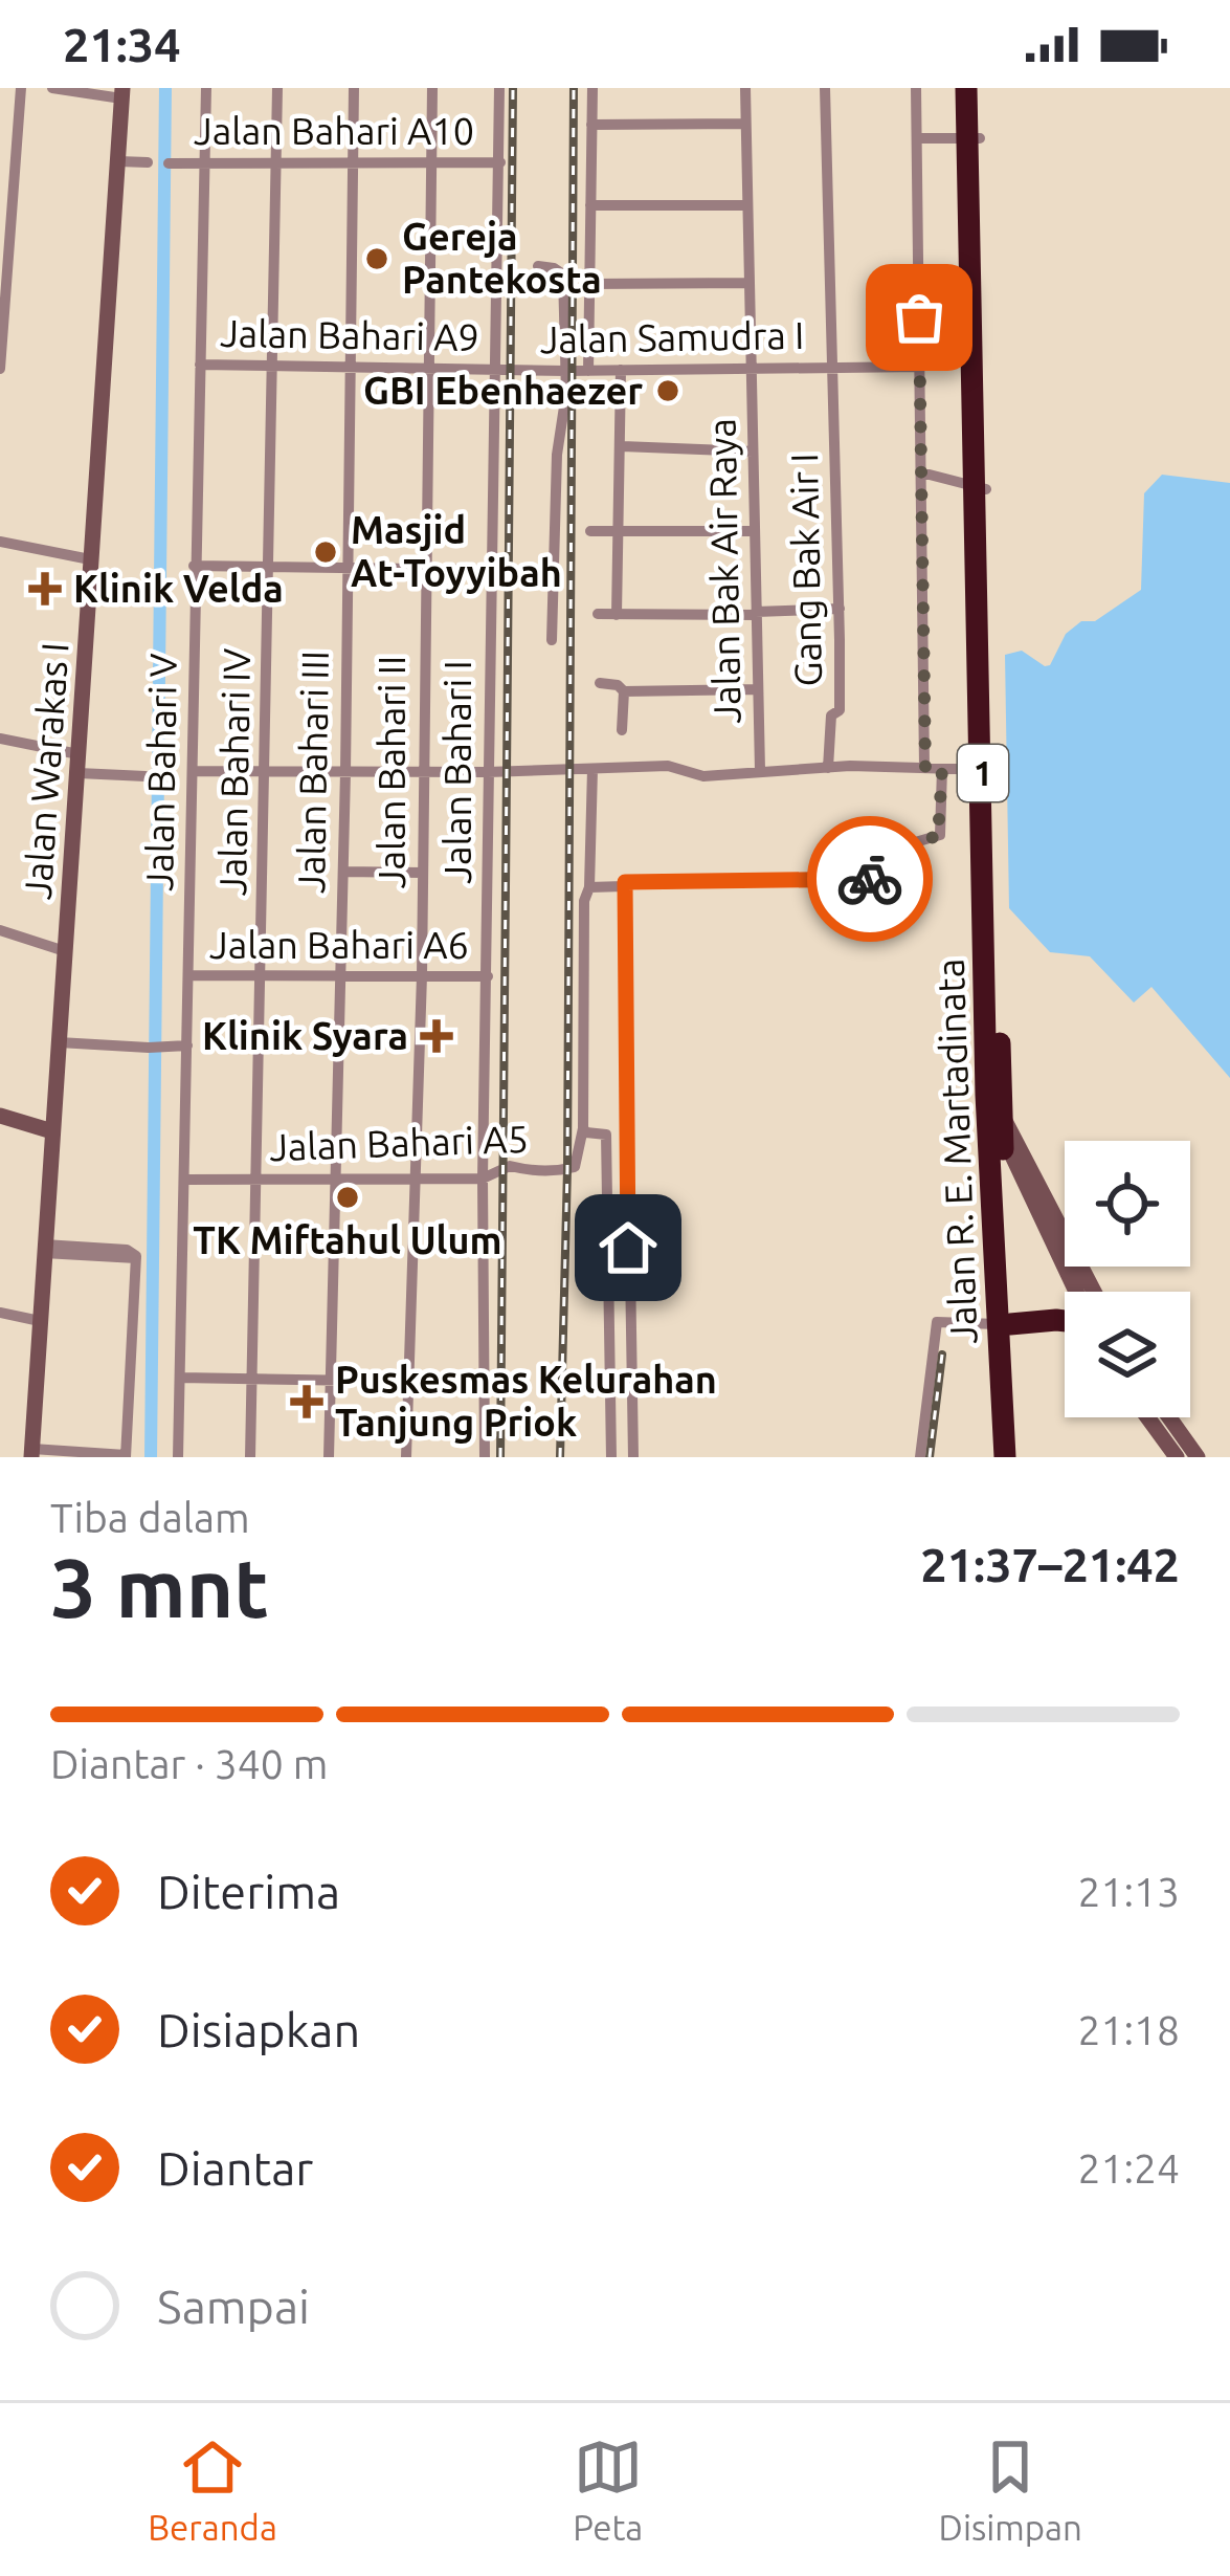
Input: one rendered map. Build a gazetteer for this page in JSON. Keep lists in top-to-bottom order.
{
  "streets": {
    "highway": ["1", "Jalan R. E. Martadinata"],
    "street": [
      "Jalan Bahari A10",
      "Jalan Bahari A9",
      "Jalan Samudra I",
      "Gang Bak Air I",
      "Jalan Bak Air Raya",
      "Jalan Warakas I",
      "Jalan Bahari V",
      "Jalan Bahari IV",
      "Jalan Bahari III",
      "Jalan Bahari II",
      "Jalan Bahari I",
      "Jalan Bahari A6",
      "Jalan Bahari A5"
    ]
  },
  "crossings": [
    ["Jalan Bahari A10", "Jalan Warakas I"],
    ["Jalan Bahari A10", "Jalan Bahari V"],
    ["Jalan Bahari A10", "Jalan Bahari IV"],
    ["Jalan Bahari A10", "Jalan Bahari III"],
    ["Jalan Bahari A10", "Jalan Bahari II"],
    ["Jalan Bahari A10", "Jalan Bahari I"],
    ["Jalan Bahari A9", "Jalan Samudra I"],
    ["Jalan Bahari A9", "Jalan Bahari V"],
    ["Jalan Bahari A9", "Jalan Bahari IV"],
    ["Jalan Bahari A9", "Jalan Bahari III"],
    ["Jalan Bahari A9", "Jalan Bahari II"],
    ["Jalan Bahari A9", "Jalan Bahari I"],
    ["Jalan Samudra I", "Gang Bak Air I"],
    ["Jalan Samudra I", "Jalan Bak Air Raya"],
    ["Jalan Samudra I", "Jalan Bahari I"],
    ["Gang Bak Air I", "Jalan Bak Air Raya"],
    ["Jalan Bak Air Raya", "Jalan R. E. Martadinata"],
    ["Jalan Bahari V", "Jalan Bahari A6"],
    ["Jalan Bahari V", "Jalan Bahari A5"],
    ["Jalan Bahari IV", "Jalan Bahari A6"],
    ["Jalan Bahari IV", "Jalan Bahari A5"],
    ["Jalan Bahari III", "Jalan Bahari A6"],
    ["Jalan Bahari III", "Jalan Bahari A5"],
    ["Jalan Bahari II", "Jalan Bahari A6"],
    ["Jalan Bahari II", "Jalan Bahari A5"],
    ["Jalan Bahari I", "Jalan Bahari A6"],
    ["Jalan Bahari I", "Jalan Bahari A5"]
  ],
  "places": {
    "other": [
      "Gereja Pantekosta",
      "GBI Ebenhaezer",
      "Masjid At-Toyyibah",
      "TK Miftahul Ulum"
    ],
    "health": ["Klinik Velda", "Klinik Syara", "Puskesmas Kelurahan Tanjung Priok"]
  },
  "page": {
    "status": "21:34",
    "heading": ["3 mnt", "Tiba dalam", "21:37–21:42"],
    "bar": "Diantar · 340 m",
    "list": [
      ["Diterima", "21:13"],
      ["Disiapkan", "21:18"],
      ["Diantar", "21:24"],
      "Sampai"
    ],
    "tabs": ["Beranda", "Peta", "Disimpan"]
  }
}
